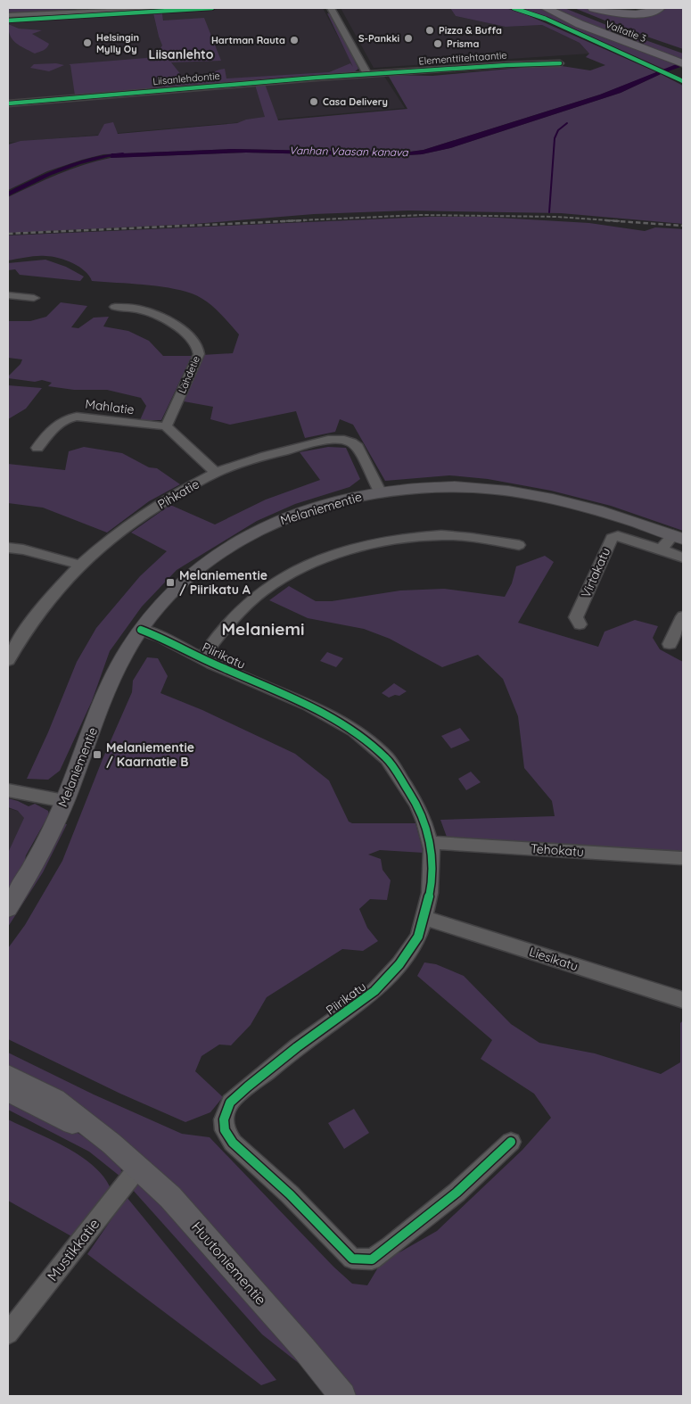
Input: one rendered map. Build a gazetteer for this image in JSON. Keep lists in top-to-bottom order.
{
  "streets": {
    "highway": ["Valtatie 3"],
    "main road": ["Melaniementie", "Huutoniementie"],
    "street": [
      "Elementtitehtaantie",
      "Liisanlehdontie",
      "Lähdetie",
      "Mahlatie",
      "Pihkatie",
      "Virtakatu",
      "Piirikatu",
      "Tehokatu",
      "Liesikatu",
      "Mustikkatie"
    ]
  },
  "crossings": [
    ["Elementtitehtaantie", "Liisanlehdontie"],
    ["Lähdetie", "Mahlatie"],
    ["Pihkatie", "Melaniementie"],
    ["Melaniementie", "Piirikatu"],
    ["Piirikatu", "Tehokatu"],
    ["Piirikatu", "Liesikatu"],
    ["Mustikkatie", "Huutoniementie"]
  ],
  "districts": ["Liisanlehto", "Melaniemi"],
  "water": ["Vanhan Vaasan kanava"],
  "places": {
    "other": [
      "Pizza & Buffa",
      "S-Pankki",
      "Hartman Rauta",
      "Helsingin Mylly Oy",
      "Prisma",
      "Casa Delivery"
    ],
    "transit": ["Melaniementie / Piirikatu A", "Melaniementie / Kaarnatie B"]
  }
}
